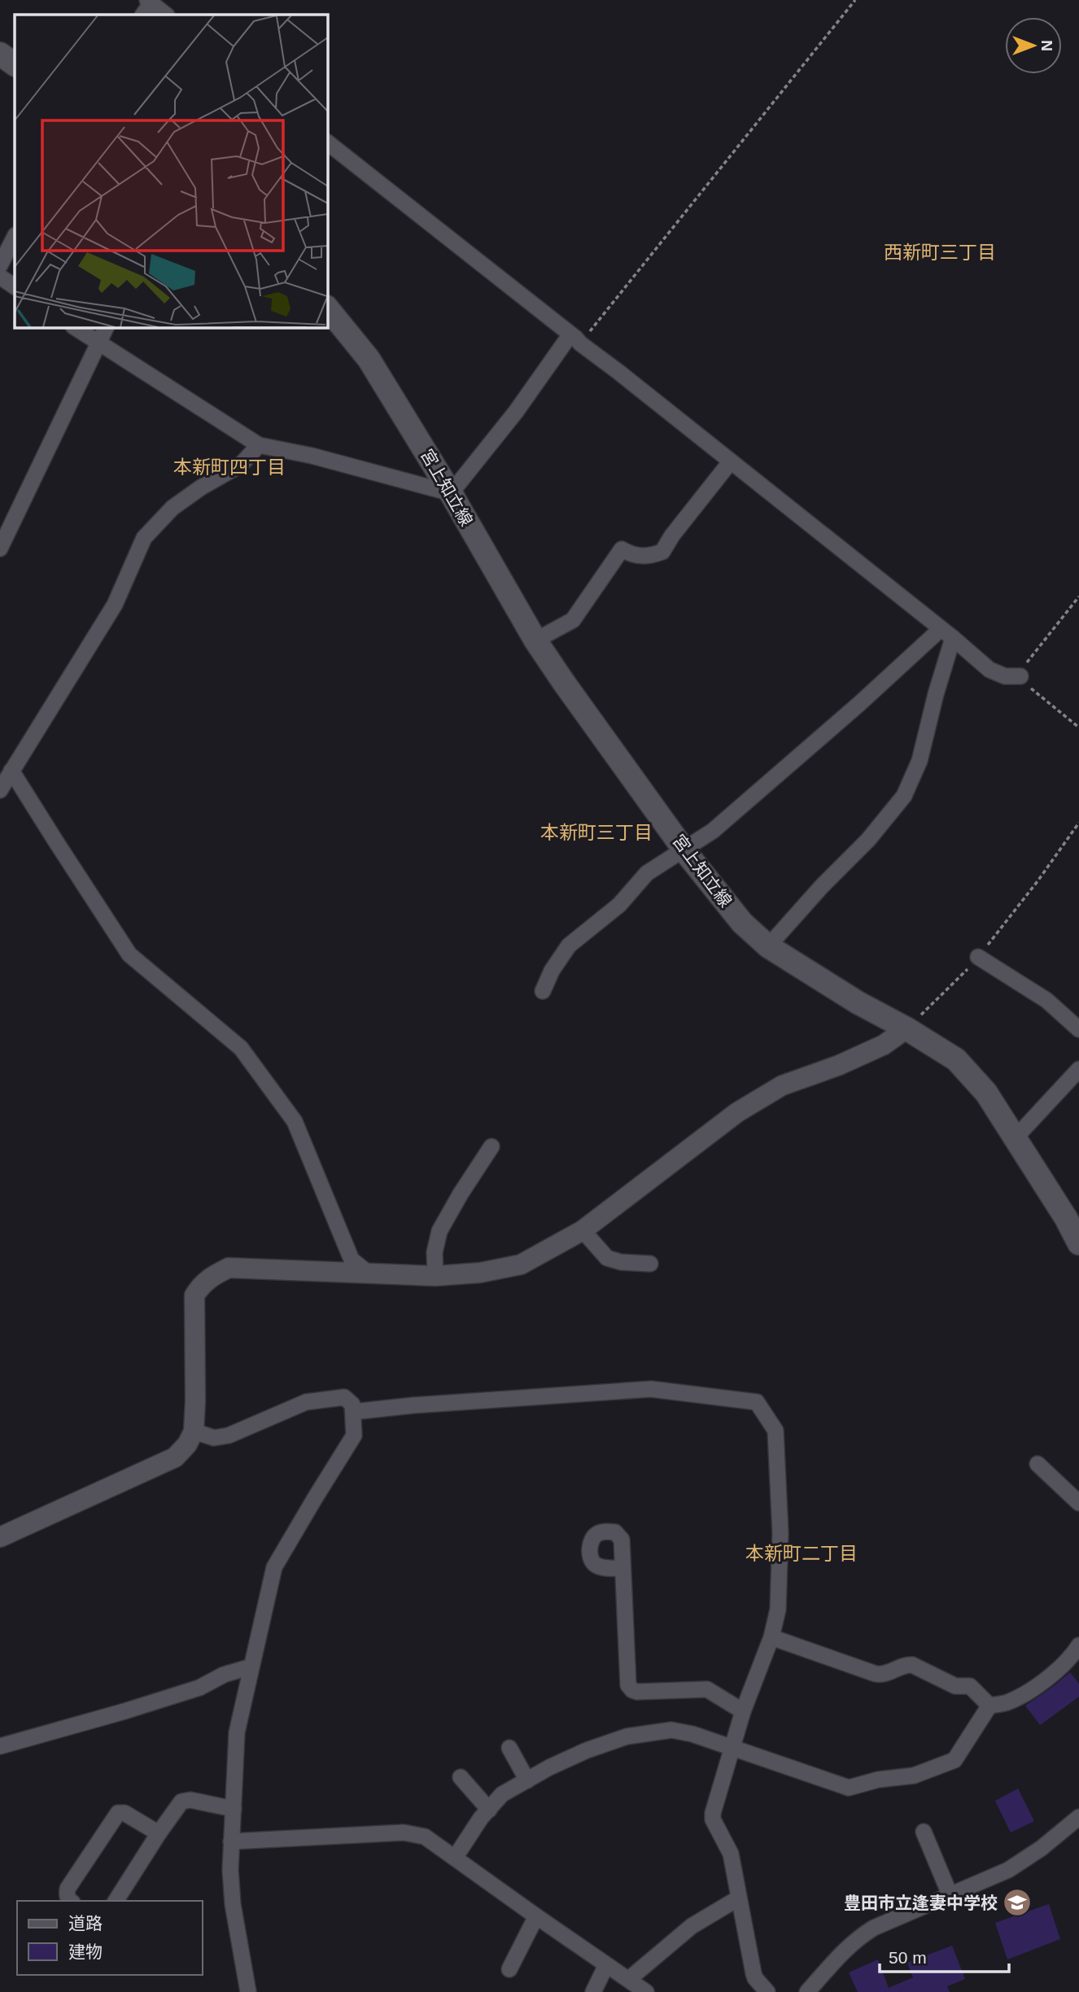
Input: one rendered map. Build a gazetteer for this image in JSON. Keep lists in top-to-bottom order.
{
  "streets": {
    "main road": ["宮上知立線"]
  },
  "districts": [
    "西新町三丁目",
    "本新町四丁目",
    "本新町三丁目",
    "本新町二丁目"
  ],
  "places": {
    "school or university": ["豊田市立逢妻中学校"]
  },
  "legend": ["道路", "建物"],
  "scale_bar": "50 m",
  "north": "right"
}
